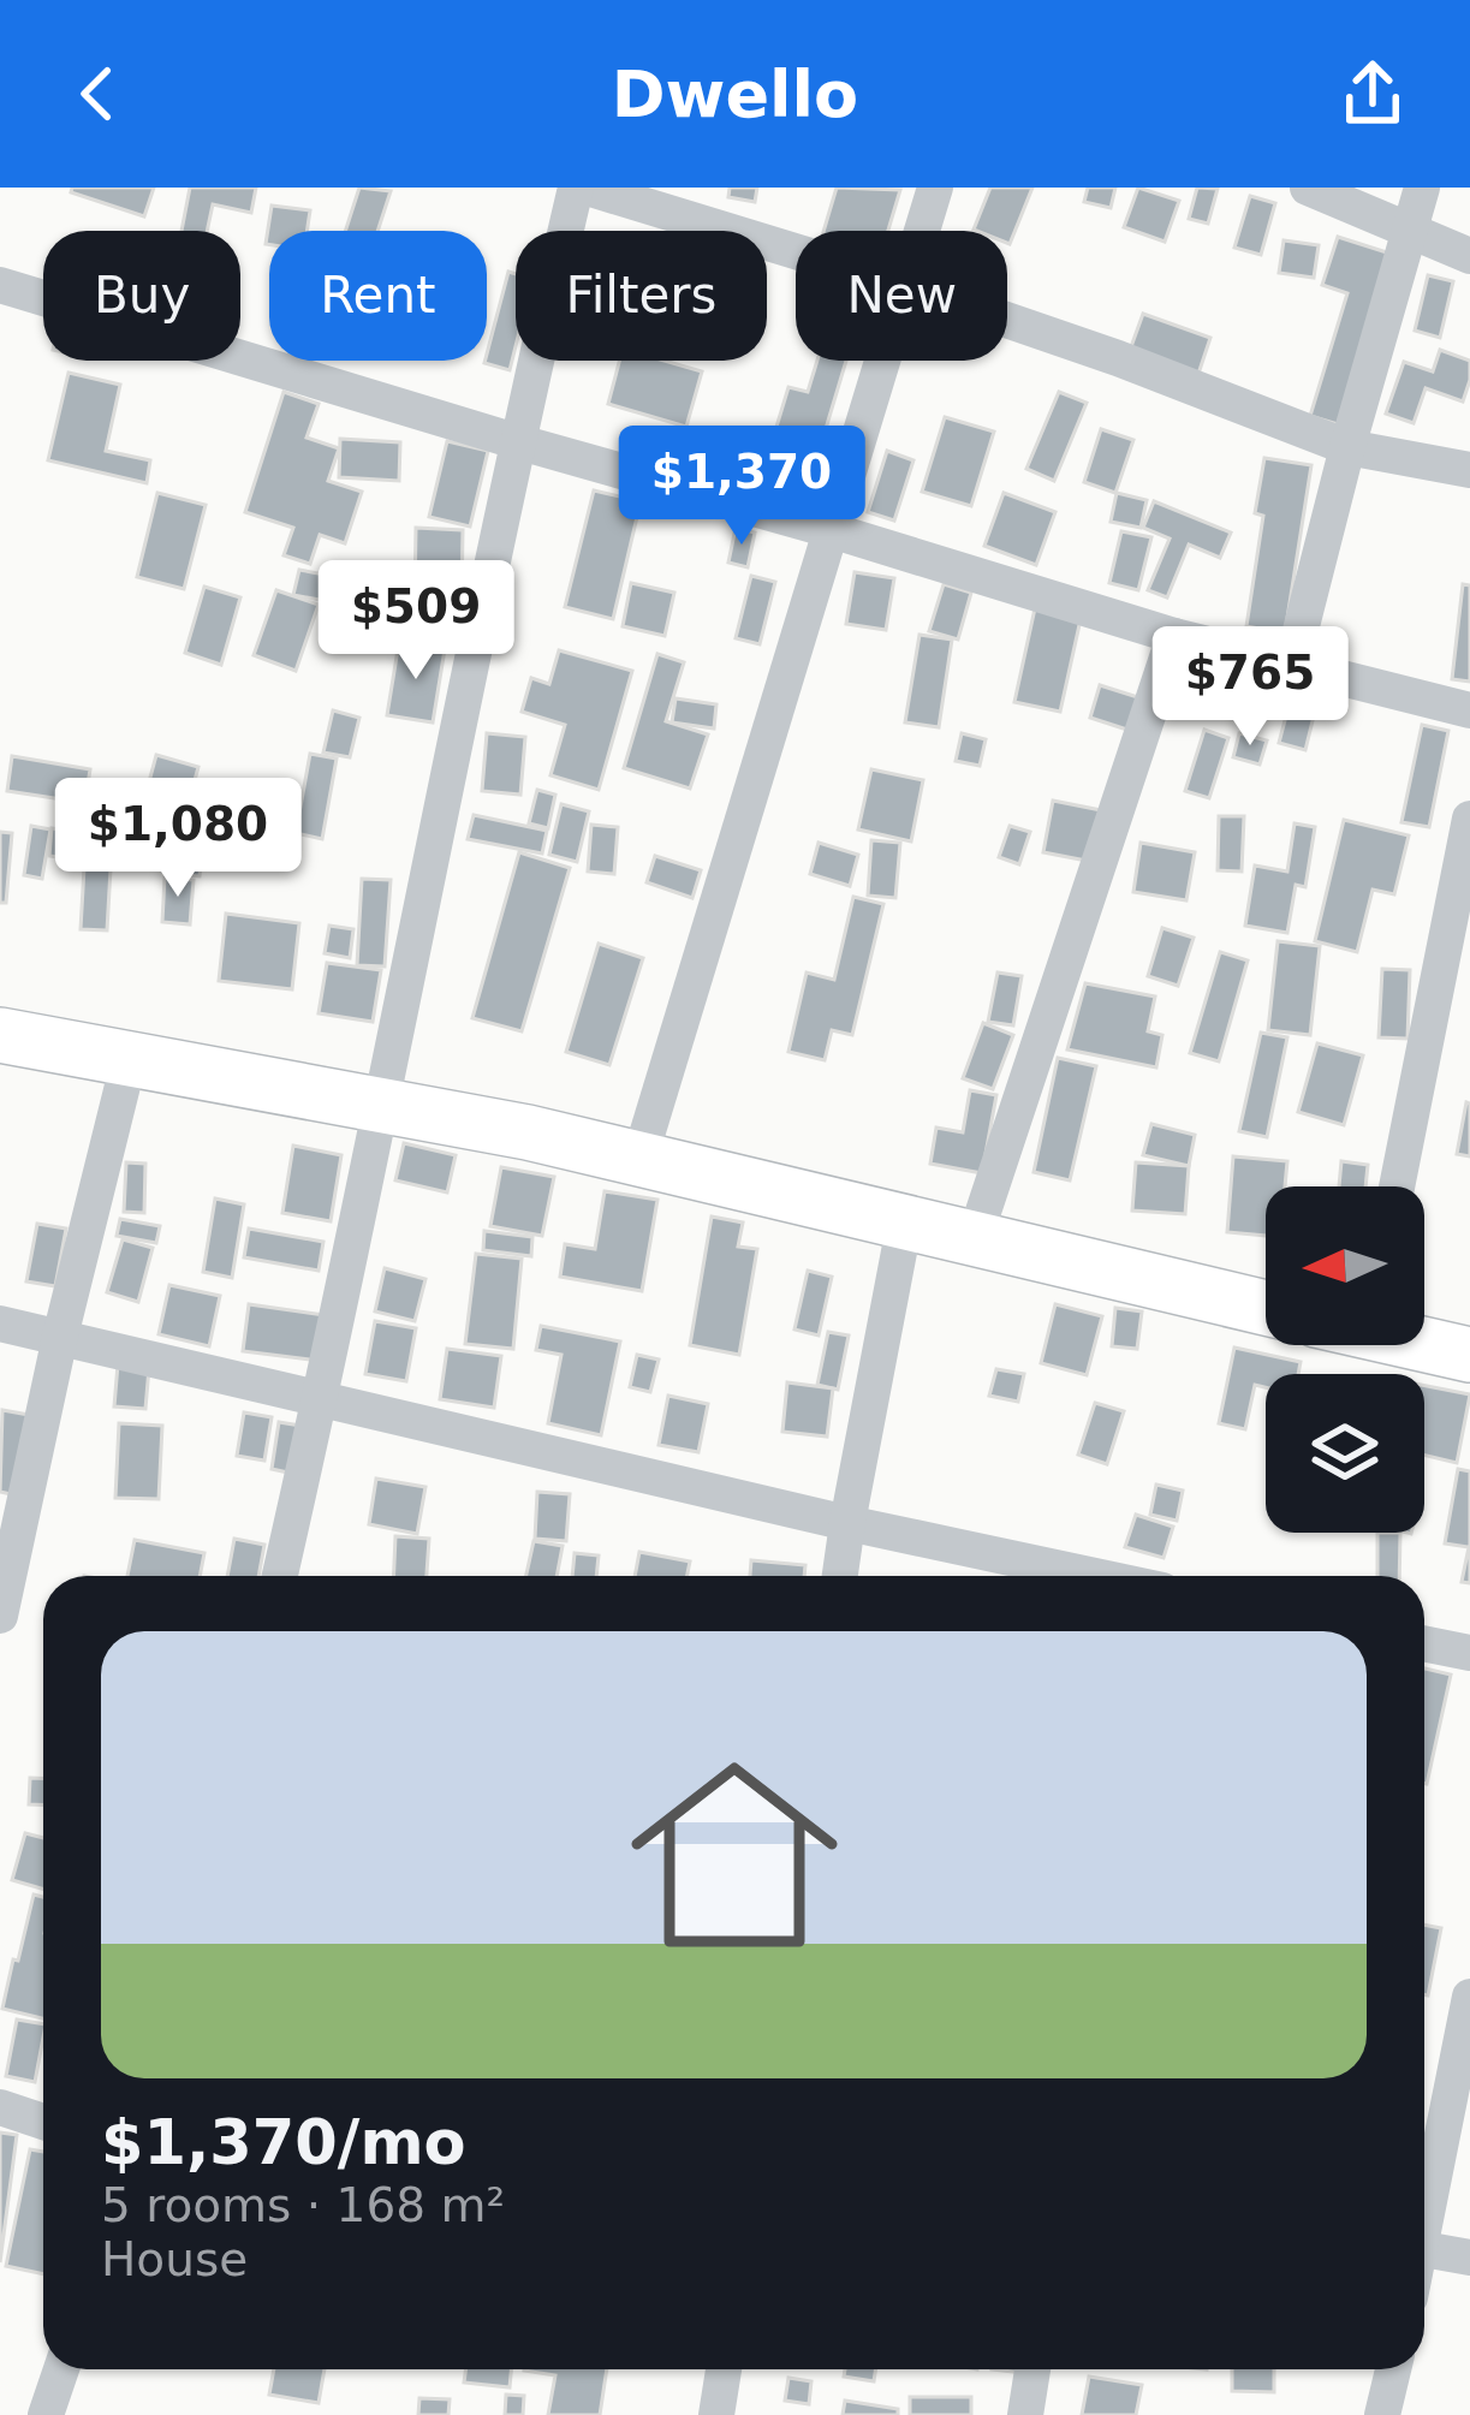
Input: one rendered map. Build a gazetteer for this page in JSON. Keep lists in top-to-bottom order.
{
  "north": "left",
  "page": {
    "header": "Dwello",
    "chip": [
      "Buy",
      "Rent",
      "Filters",
      "New"
    ],
    "price": [
      "$1,370",
      "$509",
      "$765",
      "$1,080"
    ],
    "list": [
      {
        "name": "$1,370/mo",
        "note": "5 rooms · 168 m² · House"
      }
    ]
  }
}
